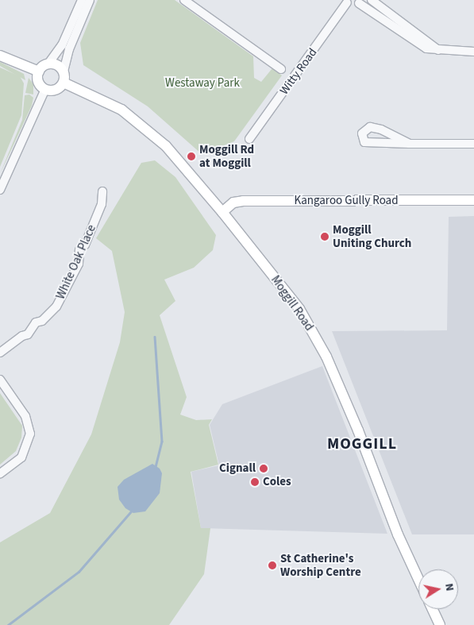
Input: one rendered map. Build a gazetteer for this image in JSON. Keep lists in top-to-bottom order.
{
  "streets": {
    "main road": ["Kangaroo Gully Road", "Moggill Road"],
    "street": ["Witty Road", "White Oak Place"]
  },
  "crossings": [
    ["Kangaroo Gully Road", "Moggill Road"]
  ],
  "districts": ["MOGGILL"],
  "parks": ["Westaway Park"],
  "places": [
    "Moggill Rd at Moggill",
    "Moggill Uniting Church",
    "Cignall",
    "Coles",
    "St Catherine's Worship Centre"
  ],
  "north": "right"
}
